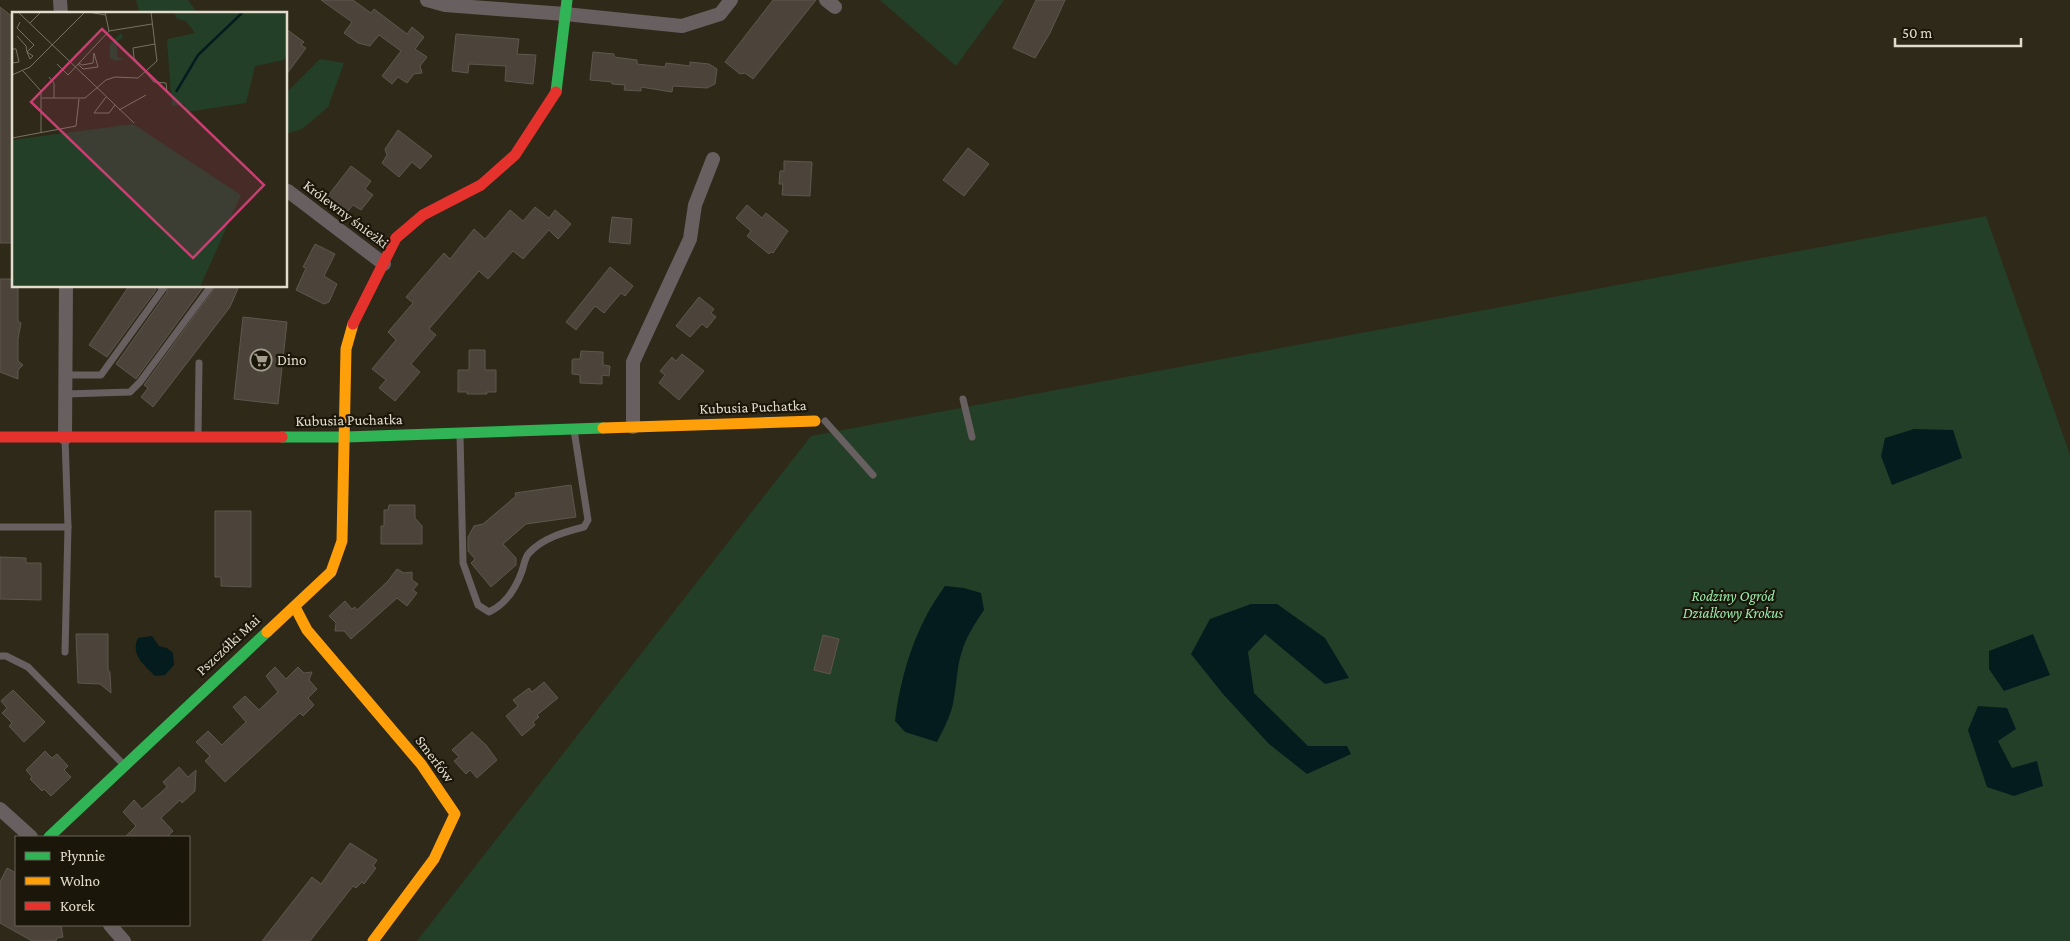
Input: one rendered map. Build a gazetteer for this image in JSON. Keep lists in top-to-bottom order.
{
  "streets": {
    "street": [
      "Królewny śnieżki",
      "Kubusia Puchatka",
      "Pszczółki Mai",
      "Smerfów"
    ]
  },
  "crossings": [
    ["Królewny śnieżki", "Kubusia Puchatka"],
    ["Królewny śnieżki", "Pszczółki Mai"],
    ["Kubusia Puchatka", "Pszczółki Mai"],
    ["Pszczółki Mai", "Smerfów"]
  ],
  "parks": ["Rodziny Ogród Działkowy Krokus"],
  "places": {
    "supermarket": ["Dino"]
  },
  "legend": ["Płynnie", "Wolno", "Korek"],
  "scale_bar": "50 m"
}
